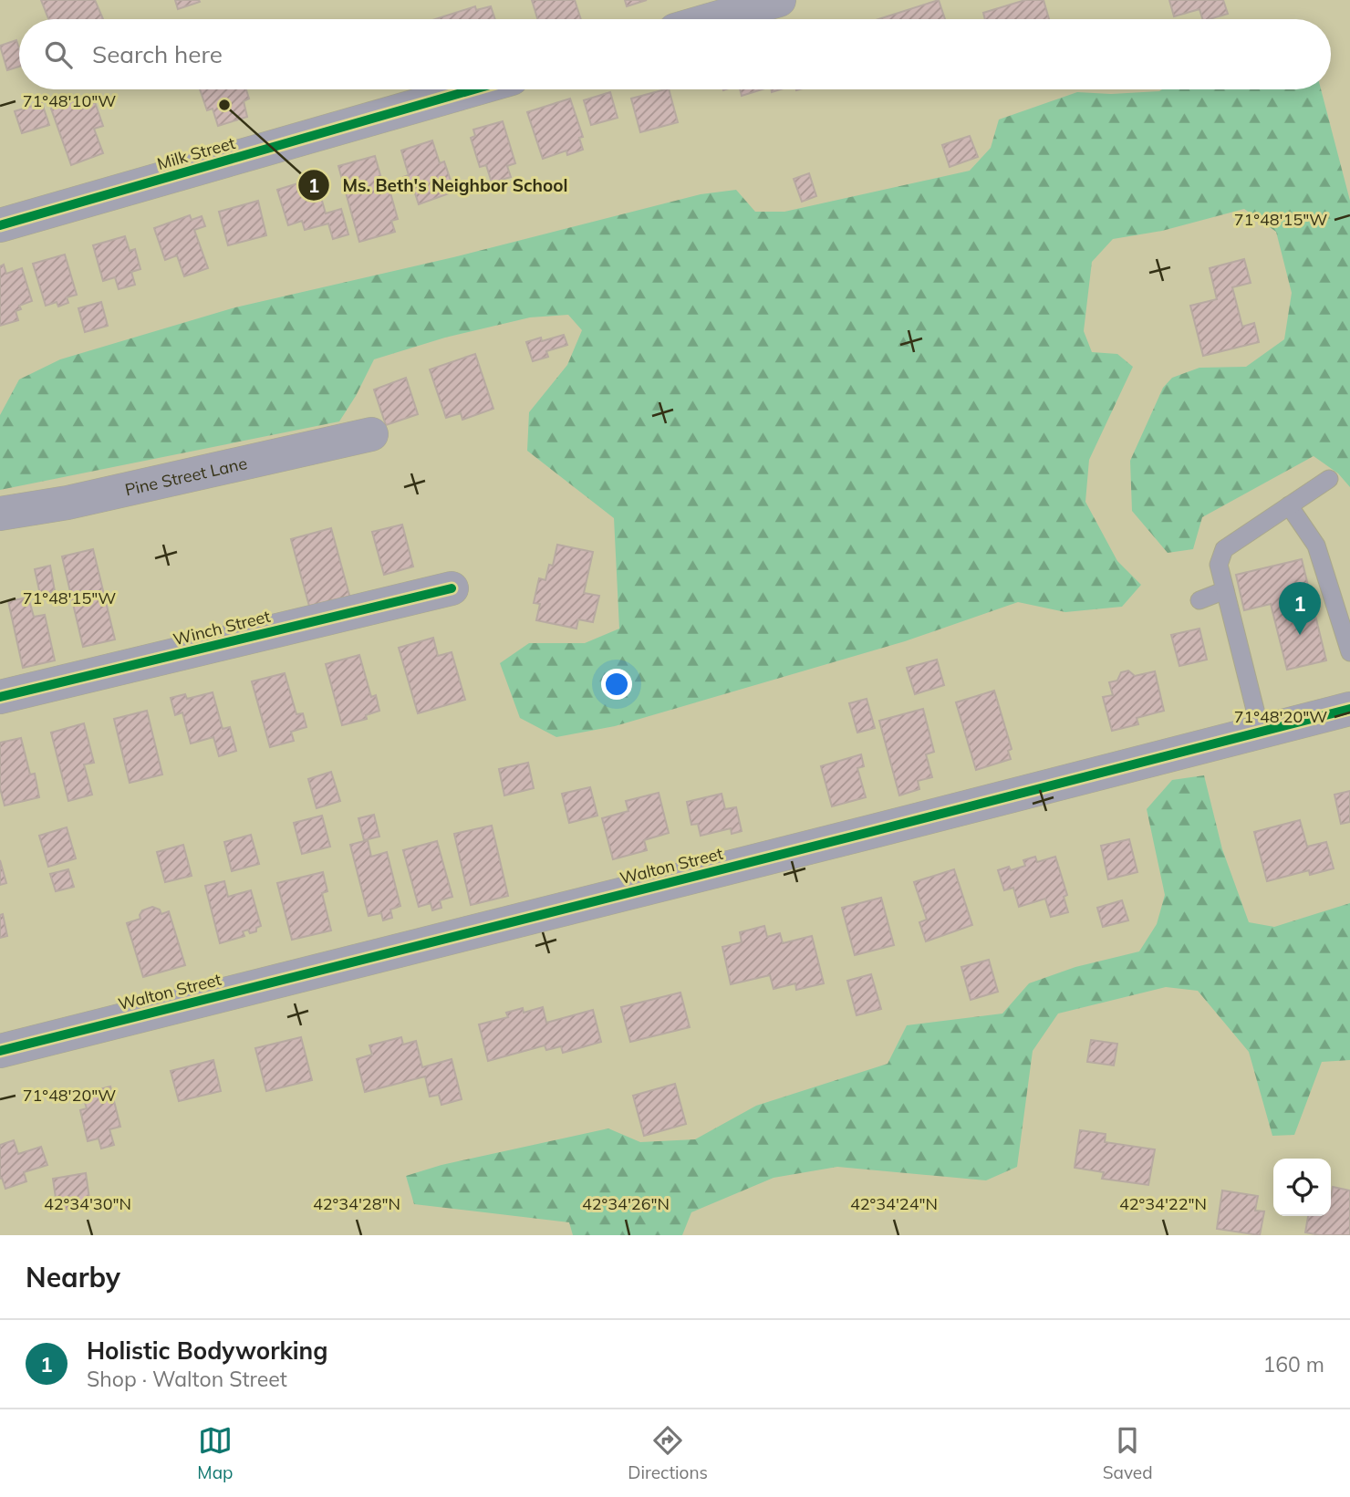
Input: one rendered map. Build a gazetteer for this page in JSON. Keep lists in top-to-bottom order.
{
  "streets": {
    "street": [
      "Milk Street",
      "Pine Street Lane",
      "Winch Street",
      "Walton Street"
    ]
  },
  "places": ["Ms. Beth's Neighbor School"],
  "page": {
    "search": "Search here",
    "pins": "1",
    "heading": "Nearby",
    "list": [
      {
        "mark": "1",
        "name": "Holistic Bodyworking",
        "note": "Shop · Walton Street",
        "value": "160 m"
      }
    ],
    "nav": ["Map", "Directions", "Saved"]
  },
  "coordinates": [
    "71°48'10\"W",
    "71°48'15\"W",
    "71°48'20\"W",
    "42°34'30\"N",
    "42°34'28\"N",
    "42°34'26\"N",
    "42°34'24\"N",
    "42°34'22\"N"
  ]
}
